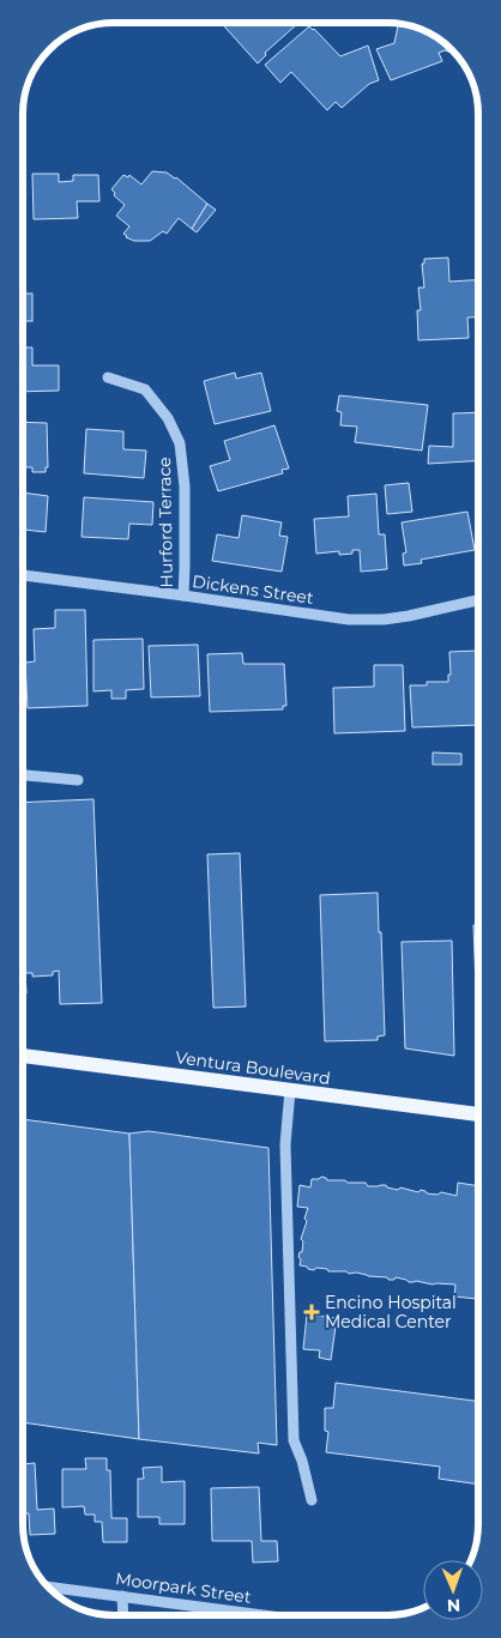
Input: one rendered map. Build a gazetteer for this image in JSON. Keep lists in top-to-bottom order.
{
  "streets": {
    "main road": ["Ventura Boulevard"],
    "street": ["Hurford Terrace", "Dickens Street", "Moorpark Street"]
  },
  "crossings": [
    ["Hurford Terrace", "Dickens Street"]
  ],
  "places": {
    "health": ["Encino Hospital Medical Center"]
  },
  "north": "bottom"
}
